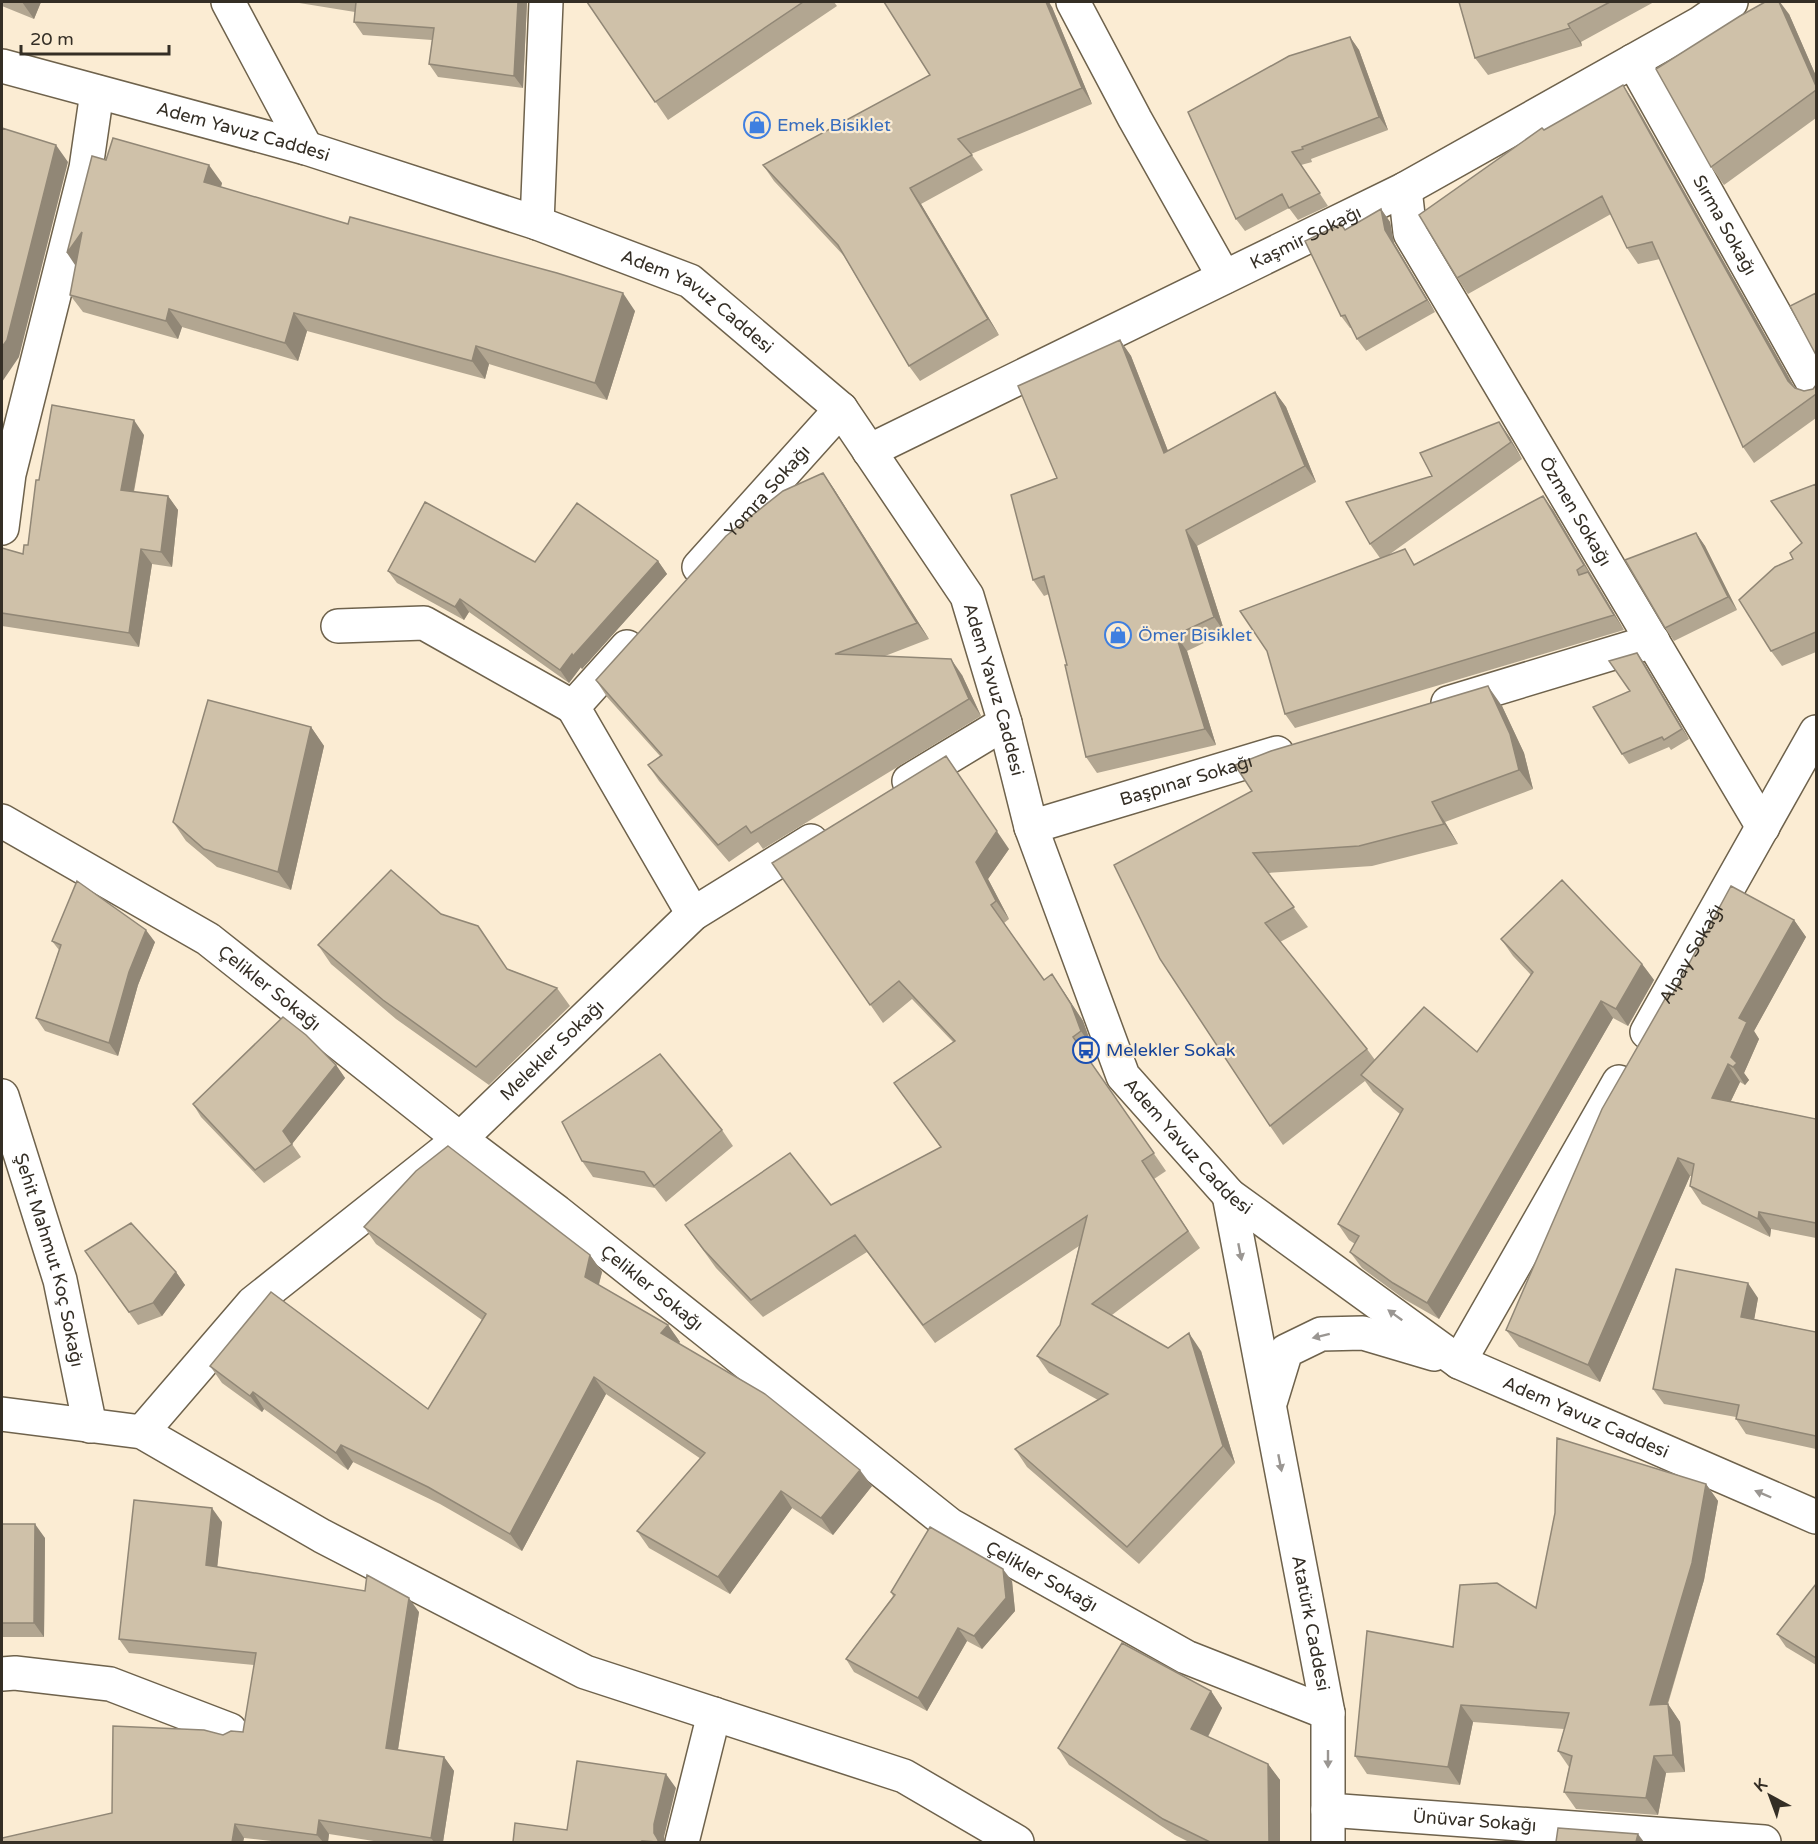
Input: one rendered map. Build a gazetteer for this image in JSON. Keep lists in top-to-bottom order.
{
  "streets": {
    "street": [
      "Adem Yavuz Caddesi",
      "Sırma Sokağı",
      "Kaşmir Sokağı",
      "Yomra Sokağı",
      "Özmen Sokağı",
      "Başpınar Sokağı",
      "Alpay Sokağı",
      "Çelikler Sokağı",
      "Melekler Sokağı",
      "Şehit Mahmut Koç Sokağı",
      "Atatürk Caddesi",
      "Ünüvar Sokağı"
    ]
  },
  "crossings": [
    ["Adem Yavuz Caddesi", "Kaşmir Sokağı"],
    ["Adem Yavuz Caddesi", "Yomra Sokağı"],
    ["Adem Yavuz Caddesi", "Başpınar Sokağı"],
    ["Adem Yavuz Caddesi", "Alpay Sokağı"],
    ["Adem Yavuz Caddesi", "Atatürk Caddesi"],
    ["Sırma Sokağı", "Kaşmir Sokağı"],
    ["Kaşmir Sokağı", "Özmen Sokağı"],
    ["Özmen Sokağı", "Alpay Sokağı"],
    ["Alpay Sokağı", "Atatürk Caddesi"],
    ["Çelikler Sokağı", "Melekler Sokağı"],
    ["Çelikler Sokağı", "Atatürk Caddesi"],
    ["Atatürk Caddesi", "Ünüvar Sokağı"]
  ],
  "places": {
    "shop": ["Emek Bisiklet", "Ömer Bisiklet"],
    "bus stop": ["Melekler Sokak"]
  },
  "scale_bar": "20 m",
  "north": "top left"
}
